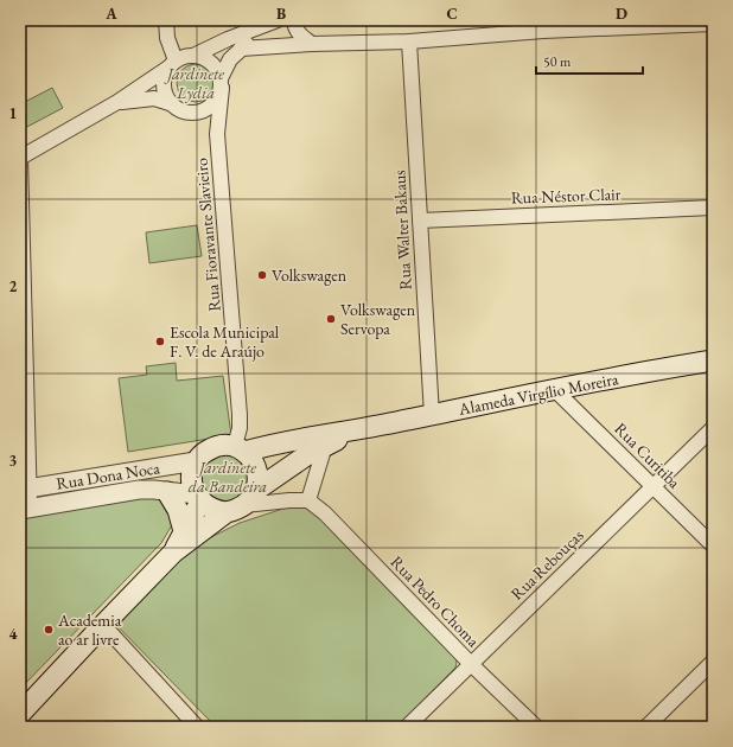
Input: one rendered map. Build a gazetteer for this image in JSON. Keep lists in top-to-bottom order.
{
  "streets": {
    "main road": ["Alameda Virgílio Moreira"],
    "street": [
      "Rua Néstor Clair",
      "Rua Walter Bakaus",
      "Rua Fioravante Slavieiro",
      "Rua Curitiba",
      "Rua Dona Noca",
      "Rua Rebouças",
      "Rua Pedro Choma"
    ]
  },
  "crossings": [
    ["Rua Néstor Clair", "Rua Walter Bakaus"],
    ["Rua Walter Bakaus", "Alameda Virgílio Moreira"],
    ["Rua Fioravante Slavieiro", "Alameda Virgílio Moreira"],
    ["Rua Fioravante Slavieiro", "Rua Dona Noca"],
    ["Alameda Virgílio Moreira", "Rua Curitiba"],
    ["Alameda Virgílio Moreira", "Rua Dona Noca"],
    ["Rua Curitiba", "Rua Rebouças"],
    ["Rua Rebouças", "Rua Pedro Choma"]
  ],
  "parks": ["Jardinete Lydia", "Jardinete da Bandeira"],
  "places": [
    "Volkswagen",
    "Volkswagen Servopa",
    "Escola Municipal F. V. de Araújo",
    "Academia ao ar livre"
  ],
  "scale_bar": "50 m",
  "grid": {
    "columns": [
      "A",
      "B",
      "C",
      "D"
    ],
    "rows": [
      "1",
      "2",
      "3",
      "4"
    ]
  }
}
